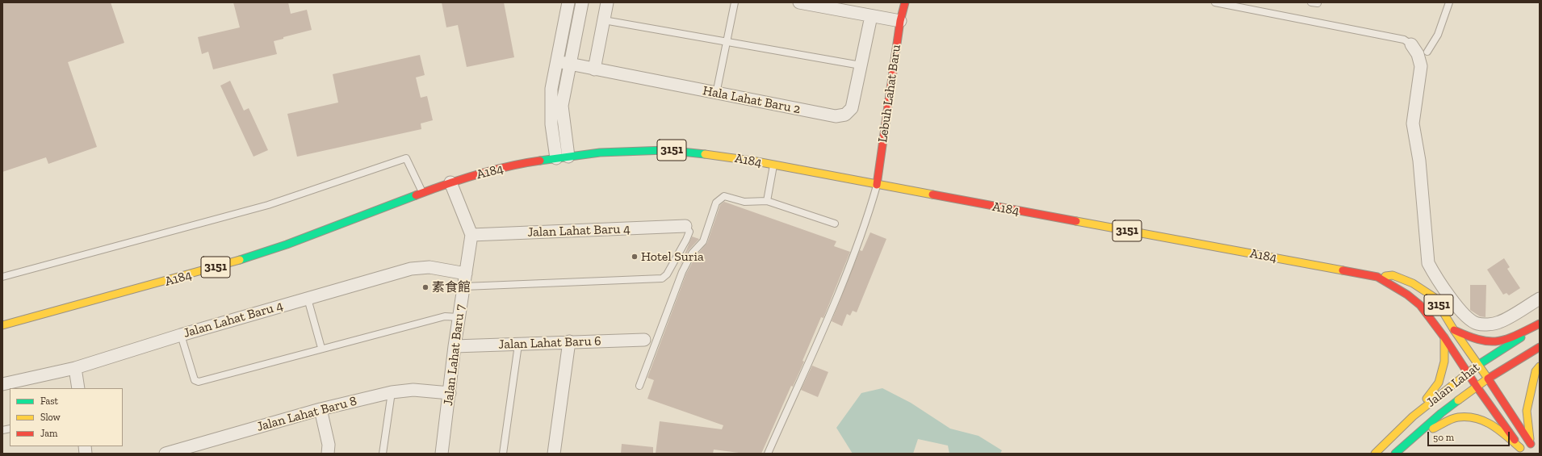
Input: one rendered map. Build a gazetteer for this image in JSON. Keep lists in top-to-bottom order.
{
  "streets": {
    "main road": [
      "Lebuh Lahat Baru",
      "3151",
      "A184",
      "Jalan Lahat"
    ],
    "street": [
      "Hala Lahat Baru 2",
      "Jalan Lahat Baru 4",
      "Jalan Lahat Baru 6",
      "Jalan Lahat Baru 7",
      "Jalan Lahat Baru 8"
    ]
  },
  "crossings": [
    ["Lebuh Lahat Baru", "A184"],
    ["3151", "A184"],
    ["3151", "Jalan Lahat"],
    ["A184", "Jalan Lahat"],
    ["Jalan Lahat Baru 4", "Jalan Lahat Baru 7"],
    ["Jalan Lahat Baru 6", "Jalan Lahat Baru 7"],
    ["Jalan Lahat Baru 7", "Jalan Lahat Baru 8"]
  ],
  "places": ["Hotel Suria", "素食館"],
  "legend": ["Fast", "Slow", "Jam"],
  "scale_bar": "50 m"
}
